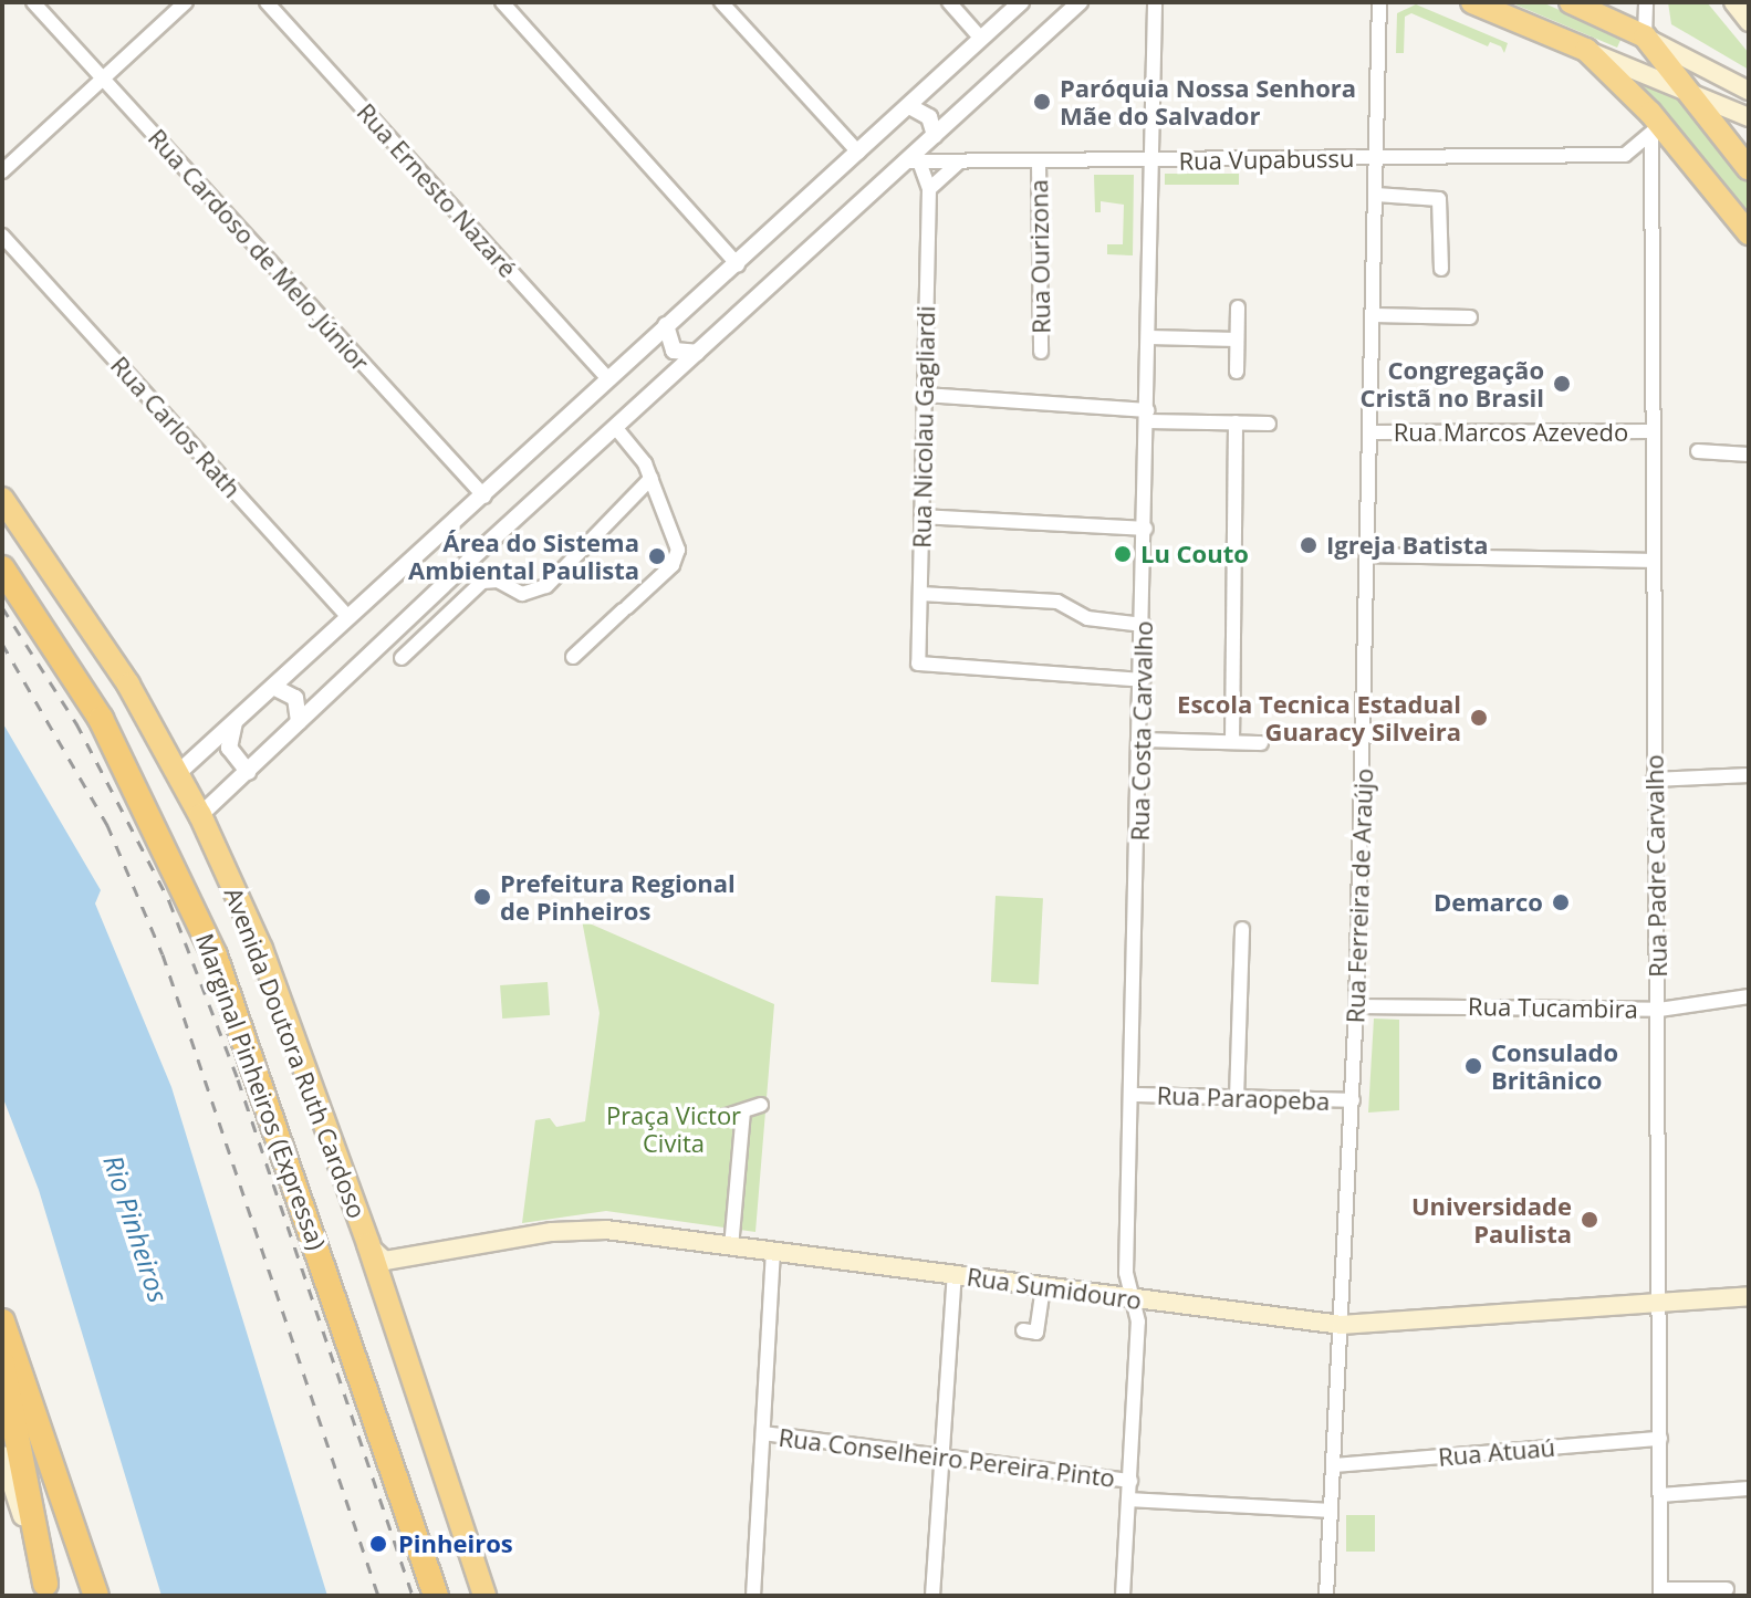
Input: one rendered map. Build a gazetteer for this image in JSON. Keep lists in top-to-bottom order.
{
  "streets": {
    "highway": ["Avenida Doutora Ruth Cardoso", "Marginal Pinheiros (Expressa)"],
    "main road": ["Rua Sumidouro"],
    "street": [
      "Rua Vupabussu",
      "Rua Ernesto Nazaré",
      "Rua Cardoso de Melo Júnior",
      "Rua Ourizona",
      "Rua Carlos Rath",
      "Rua Nicolau Gagliardi",
      "Rua Marcos Azevedo",
      "Rua Costa Carvalho",
      "Rua Padre Carvalho",
      "Rua Ferreira de Araújo",
      "Rua Tucambira",
      "Rua Paraopeba",
      "Rua Atuaú",
      "Rua Conselheiro Pereira Pinto"
    ]
  },
  "crossings": [
    ["Rua Vupabussu", "Rua Ourizona"],
    ["Rua Vupabussu", "Rua Nicolau Gagliardi"],
    ["Rua Vupabussu", "Rua Costa Carvalho"],
    ["Rua Vupabussu", "Rua Ferreira de Araújo"],
    ["Rua Nicolau Gagliardi", "Rua Costa Carvalho"],
    ["Rua Marcos Azevedo", "Rua Padre Carvalho"],
    ["Rua Marcos Azevedo", "Rua Ferreira de Araújo"],
    ["Rua Costa Carvalho", "Rua Paraopeba"],
    ["Rua Costa Carvalho", "Rua Sumidouro"],
    ["Rua Costa Carvalho", "Rua Conselheiro Pereira Pinto"],
    ["Rua Padre Carvalho", "Rua Tucambira"],
    ["Rua Padre Carvalho", "Rua Sumidouro"],
    ["Rua Padre Carvalho", "Rua Atuaú"],
    ["Rua Ferreira de Araújo", "Rua Tucambira"],
    ["Rua Ferreira de Araújo", "Rua Paraopeba"],
    ["Rua Ferreira de Araújo", "Rua Sumidouro"],
    ["Rua Ferreira de Araújo", "Rua Atuaú"],
    ["Rua Ferreira de Araújo", "Rua Conselheiro Pereira Pinto"],
    ["Avenida Doutora Ruth Cardoso", "Rua Sumidouro"]
  ],
  "water": ["Rio Pinheiros"],
  "parks": ["Praça Victor Civita"],
  "places": [
    "Paróquia Nossa Senhora Mãe do Salvador",
    "Congregação Cristã no Brasil",
    "Igreja Batista",
    "Lu Couto",
    "Área do Sistema Ambiental Paulista",
    "Escola Tecnica Estadual Guaracy Silveira",
    "Prefeitura Regional de Pinheiros",
    "Demarco",
    "Consulado Britânico",
    "Universidade Paulista",
    "Pinheiros"
  ]
}
